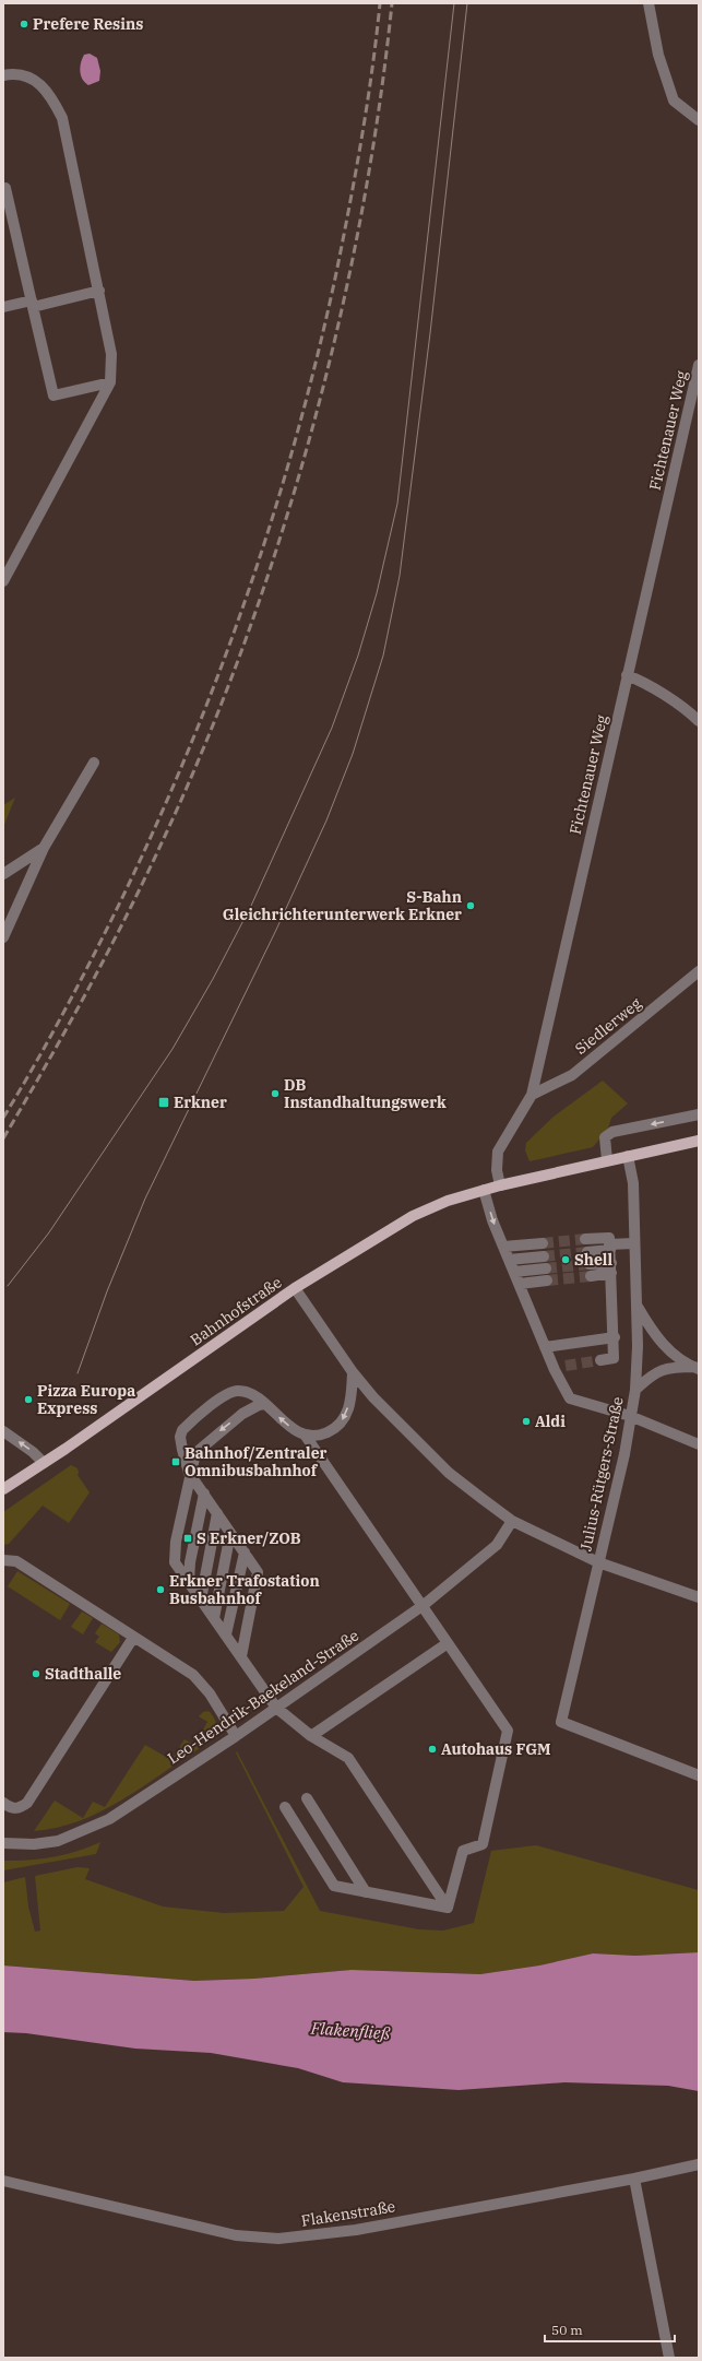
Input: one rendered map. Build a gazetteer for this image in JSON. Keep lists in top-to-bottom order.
{
  "streets": {
    "main road": ["Bahnhofstraße"],
    "street": [
      "Fichtenauer Weg",
      "Siedlerweg",
      "Julius-Rütgers-Straße",
      "Leo-Hendrik-Baekeland-Straße",
      "Flakenstraße"
    ]
  },
  "crossings": [
    ["Fichtenauer Weg", "Siedlerweg"],
    ["Fichtenauer Weg", "Bahnhofstraße"],
    ["Bahnhofstraße", "Julius-Rütgers-Straße"],
    ["Julius-Rütgers-Straße", "Leo-Hendrik-Baekeland-Straße"]
  ],
  "water": ["Flakenfließ"],
  "places": {
    "other": [
      "Prefere Resins",
      "S-Bahn Gleichrichterunterwerk Erkner",
      "DB Instandhaltungswerk",
      "Shell",
      "Pizza Europa Express",
      "Aldi",
      "Erkner Trafostation Busbahnhof",
      "Stadthalle",
      "Autohaus FGM"
    ],
    "transit": ["Erkner", "Bahnhof/Zentraler Omnibusbahnhof", "S Erkner/ZOB"]
  },
  "scale_bar": "50 m"
}
